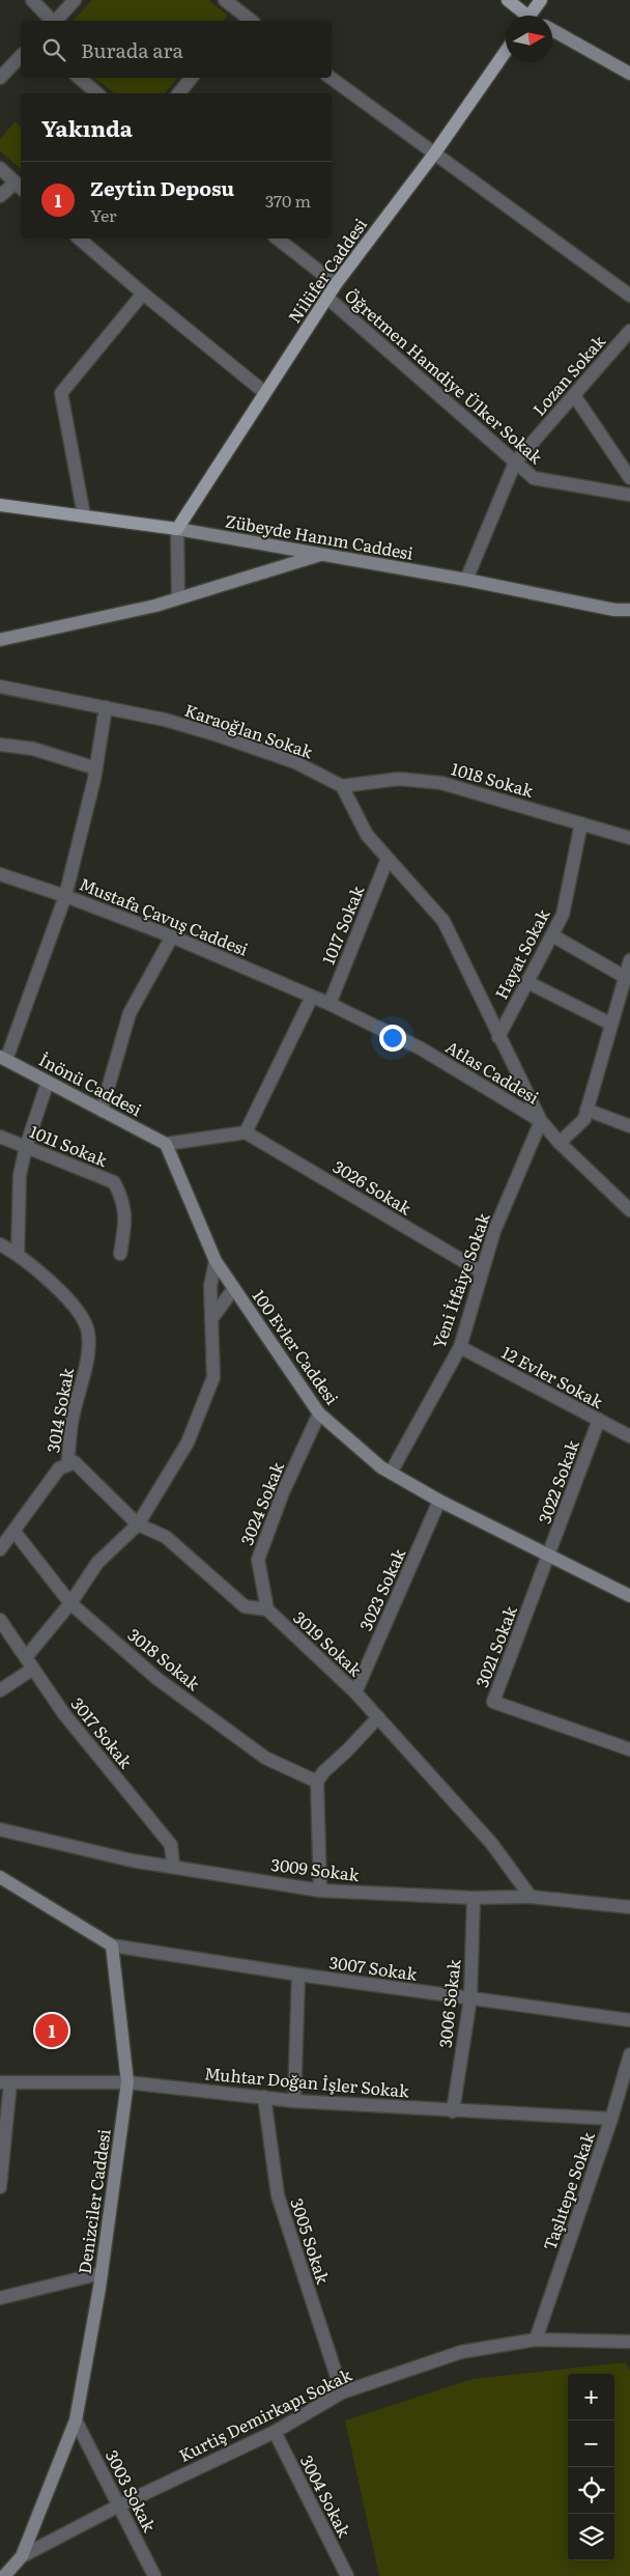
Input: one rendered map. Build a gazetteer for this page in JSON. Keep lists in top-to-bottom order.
{
  "streets": {
    "main road": [
      "Nilüfer Caddesi",
      "Zübeyde Hanım Caddesi",
      "İnönü Caddesi",
      "100 Evler Caddesi",
      "Denizciler Caddesi"
    ],
    "street": [
      "Lozan Sokak",
      "Öğretmen Hamdiye Ülker Sokak",
      "Karaoğlan Sokak",
      "1018 Sokak",
      "Mustafa Çavuş Caddesi",
      "1017 Sokak",
      "Hayat Sokak",
      "Atlas Caddesi",
      "1011 Sokak",
      "3026 Sokak",
      "Yeni İtfaiye Sokak",
      "12 Evler Sokak",
      "3014 Sokak",
      "3022 Sokak",
      "3024 Sokak",
      "3023 Sokak",
      "3019 Sokak",
      "3021 Sokak",
      "3018 Sokak",
      "3017 Sokak",
      "3009 Sokak",
      "3007 Sokak",
      "3006 Sokak",
      "Muhtar Doğan İşler Sokak",
      "Taşlıtepe Sokak",
      "3005 Sokak",
      "Kurtiş Demirkapı Sokak",
      "3003 Sokak",
      "3004 Sokak"
    ]
  },
  "crossings": [
    ["Nilüfer Caddesi", "Öğretmen Hamdiye Ülker Sokak"],
    ["Nilüfer Caddesi", "Zübeyde Hanım Caddesi"],
    ["Lozan Sokak", "Öğretmen Hamdiye Ülker Sokak"],
    ["Lozan Sokak", "Zübeyde Hanım Caddesi"],
    ["Karaoğlan Sokak", "1018 Sokak"],
    ["1018 Sokak", "Hayat Sokak"],
    ["Mustafa Çavuş Caddesi", "Atlas Caddesi"],
    ["1017 Sokak", "Atlas Caddesi"],
    ["Atlas Caddesi", "Yeni İtfaiye Sokak"],
    ["İnönü Caddesi", "100 Evler Caddesi"],
    ["3026 Sokak", "Yeni İtfaiye Sokak"],
    ["Yeni İtfaiye Sokak", "100 Evler Caddesi"],
    ["Yeni İtfaiye Sokak", "12 Evler Sokak"],
    ["100 Evler Caddesi", "3022 Sokak"],
    ["100 Evler Caddesi", "3024 Sokak"],
    ["100 Evler Caddesi", "3023 Sokak"],
    ["100 Evler Caddesi", "3021 Sokak"],
    ["12 Evler Sokak", "3022 Sokak"],
    ["3014 Sokak", "3018 Sokak"],
    ["3022 Sokak", "3021 Sokak"],
    ["3024 Sokak", "3019 Sokak"],
    ["3023 Sokak", "3019 Sokak"],
    ["3019 Sokak", "3009 Sokak"],
    ["3017 Sokak", "3009 Sokak"],
    ["3009 Sokak", "3006 Sokak"],
    ["3007 Sokak", "3006 Sokak"],
    ["3007 Sokak", "Denizciler Caddesi"],
    ["3006 Sokak", "Muhtar Doğan İşler Sokak"],
    ["Muhtar Doğan İşler Sokak", "Taşlıtepe Sokak"],
    ["Muhtar Doğan İşler Sokak", "Denizciler Caddesi"],
    ["Muhtar Doğan İşler Sokak", "3005 Sokak"],
    ["Taşlıtepe Sokak", "Kurtiş Demirkapı Sokak"],
    ["Denizciler Caddesi", "Kurtiş Demirkapı Sokak"],
    ["Denizciler Caddesi", "3003 Sokak"],
    ["3005 Sokak", "Kurtiş Demirkapı Sokak"],
    ["Kurtiş Demirkapı Sokak", "3003 Sokak"],
    ["Kurtiş Demirkapı Sokak", "3004 Sokak"]
  ],
  "north": "right",
  "page": {
    "search": "Burada ara",
    "heading": "Yakında",
    "list": [
      {
        "mark": "1",
        "name": "Zeytin Deposu",
        "note": "Yer",
        "value": "370 m"
      }
    ],
    "pins": "1",
    "map_buttons": ["+", "−"]
  }
}
